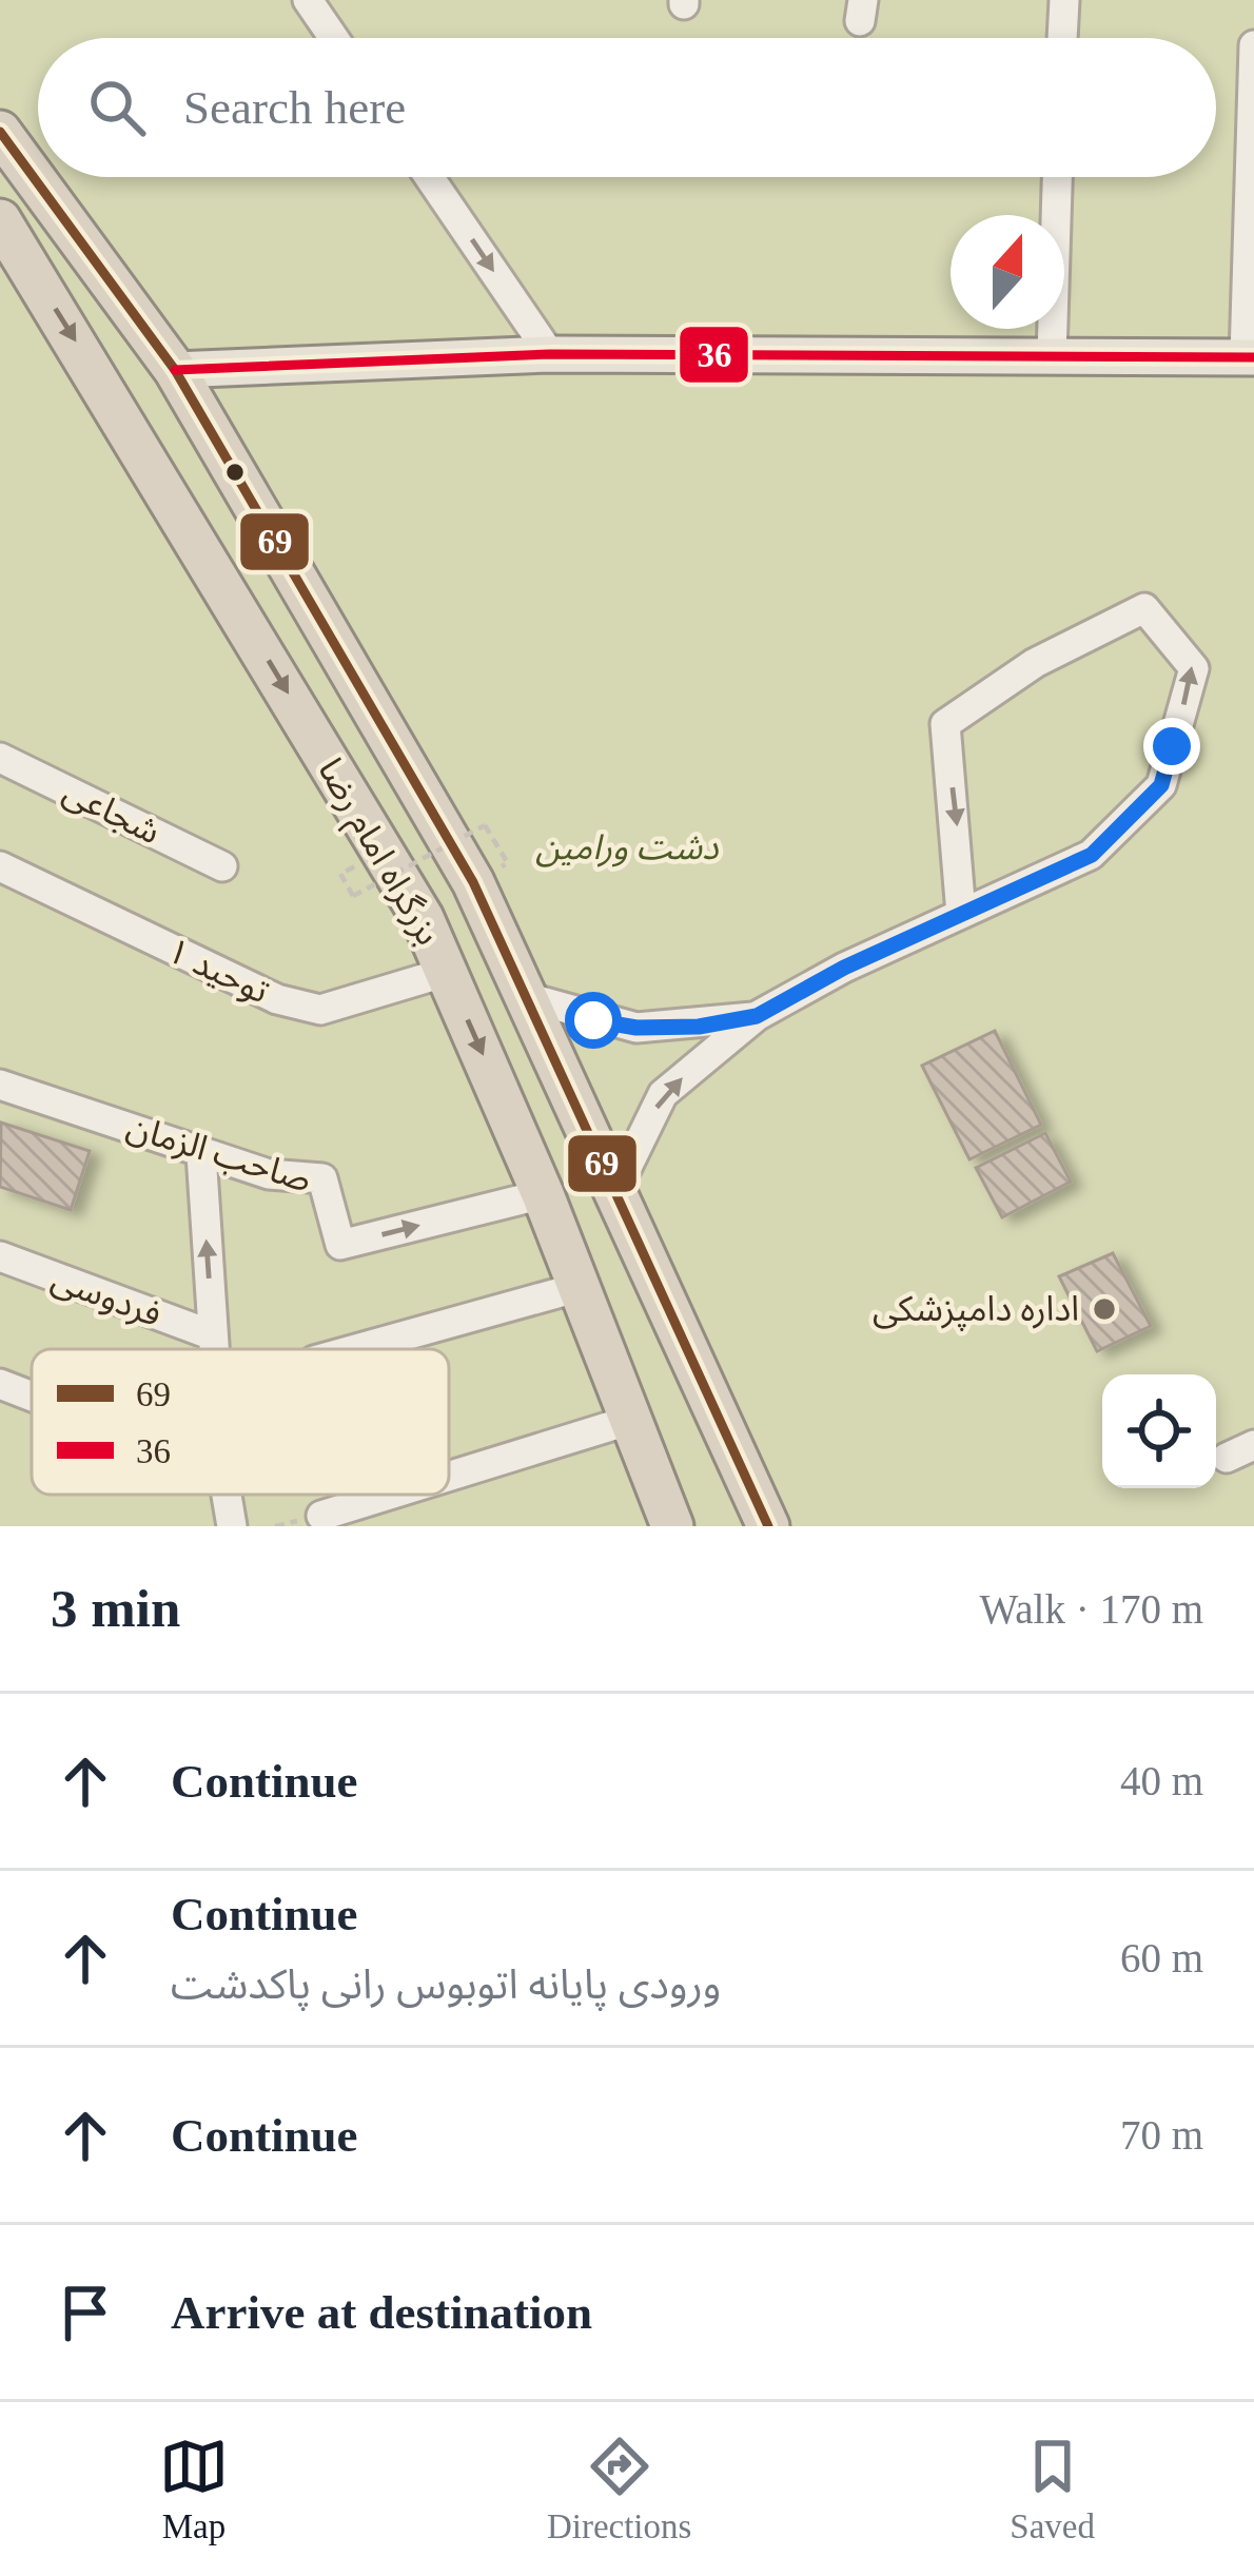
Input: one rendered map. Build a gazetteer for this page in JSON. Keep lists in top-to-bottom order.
{
  "streets": {
    "highway": ["بزرگراه امام رضا"],
    "street": [
      "شجاعی",
      "توحید ۱",
      "صاحب الزمان",
      "فردوسی"
    ]
  },
  "crossings": [
    ["بزرگراه امام رضا", "توحید ۱"],
    ["بزرگراه امام رضا", "صاحب الزمان"]
  ],
  "parks": ["دشت ورامین"],
  "places": ["اداره دامپزشکی"],
  "lines": ["transit line 69", "transit line 36"],
  "legend": ["69", "36"],
  "north": "top",
  "page": {
    "search": "Search here",
    "heading": ["3 min", "Walk · 170 m"],
    "list": [
      ["Continue", "40 m"],
      ["Continue", "ورودی پایانه اتوبوس رانی پاکدشت", "60 m"],
      ["Continue", "70 m"],
      "Arrive at destination"
    ],
    "nav": ["Map", "Directions", "Saved"]
  }
}
